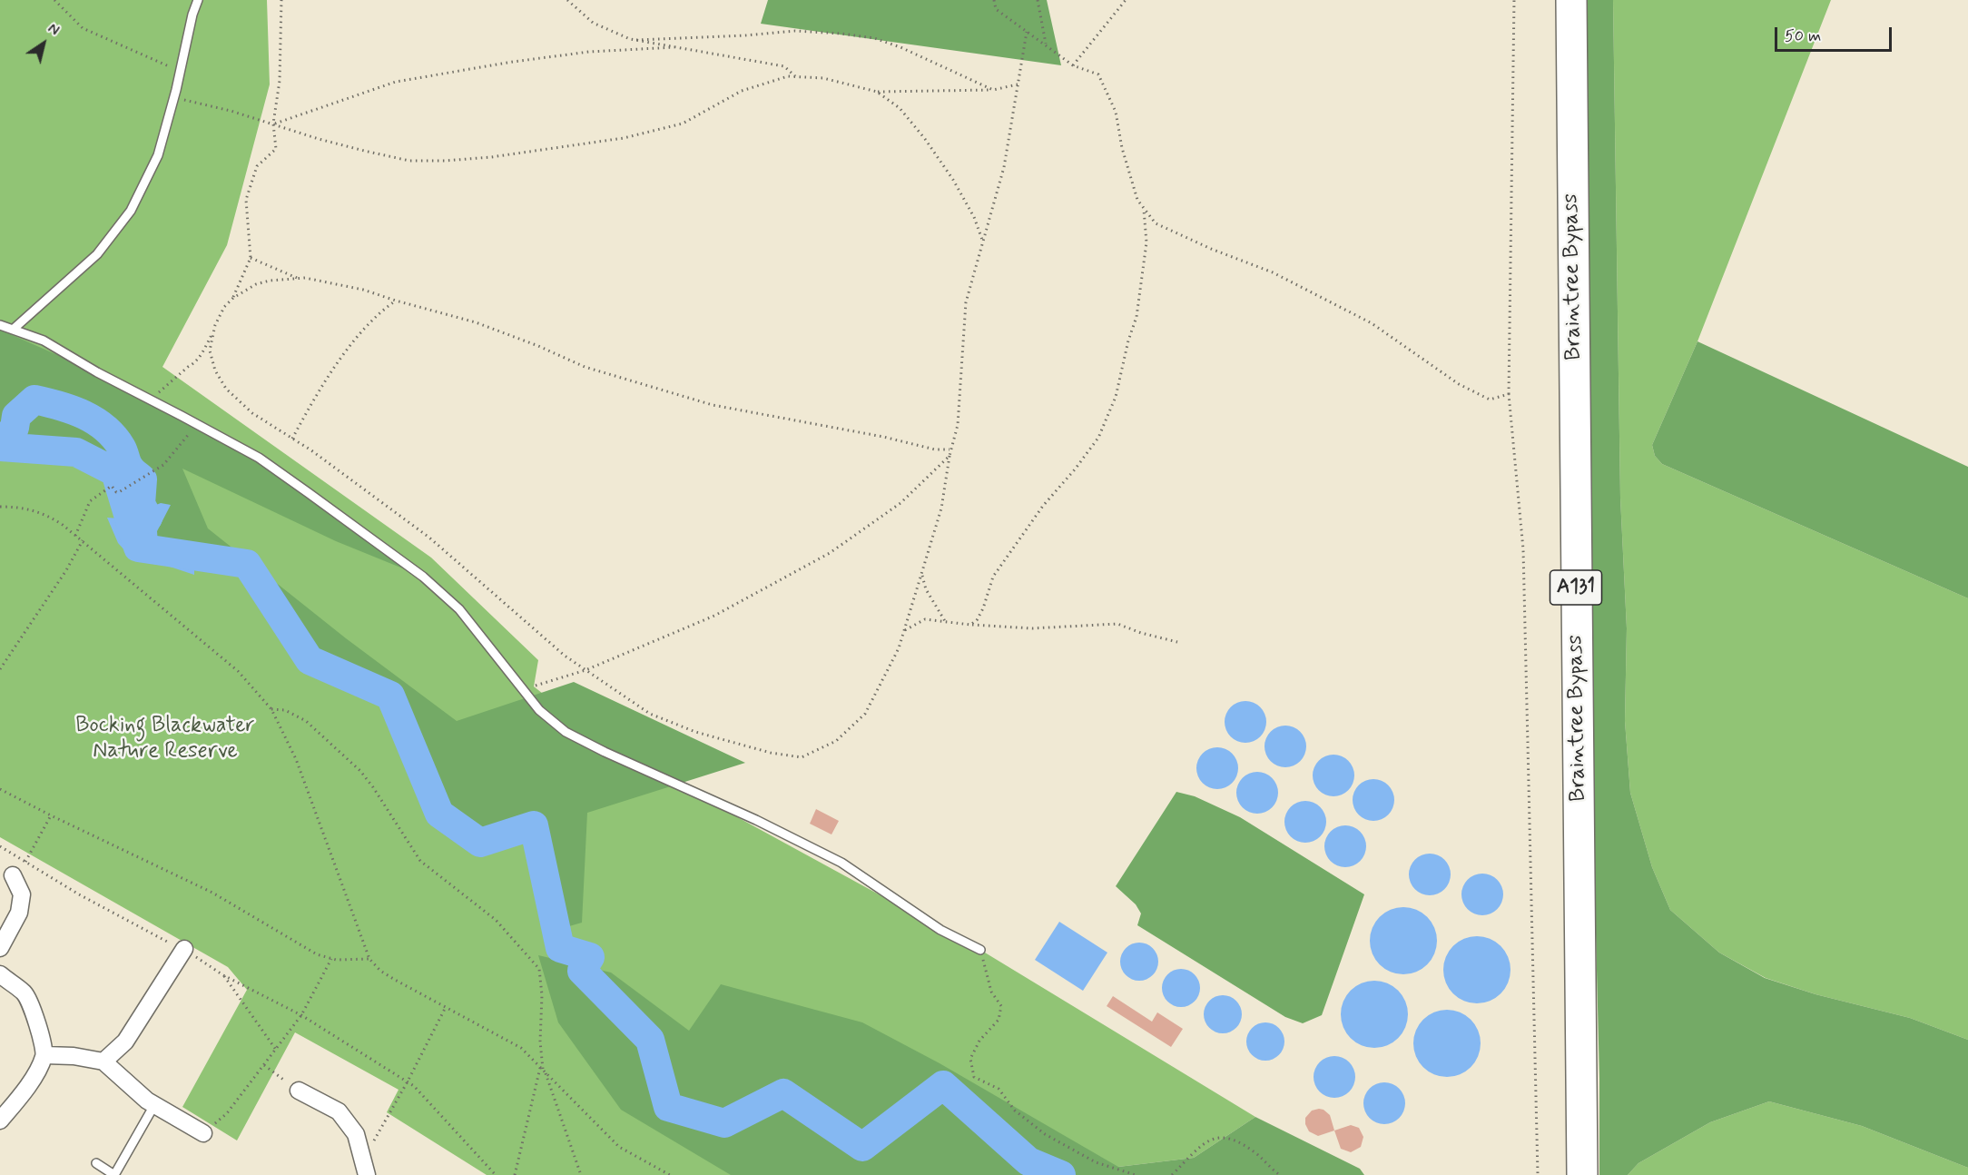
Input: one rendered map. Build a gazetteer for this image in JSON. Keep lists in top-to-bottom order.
{
  "streets": {
    "highway": ["Braintree Bypass", "A131"]
  },
  "parks": ["Bocking Blackwater Nature Reserve"],
  "scale_bar": "50 m",
  "north": "top right"
}
